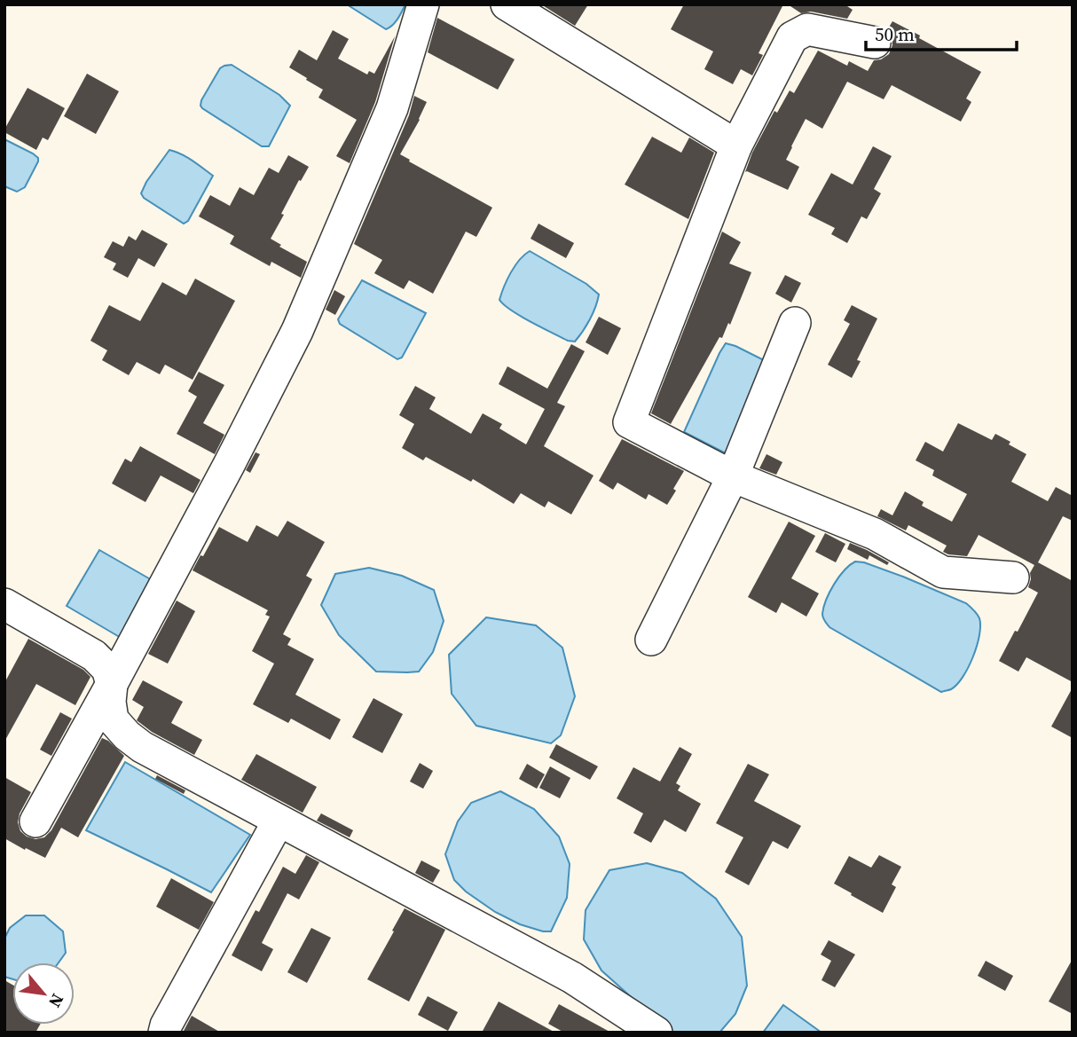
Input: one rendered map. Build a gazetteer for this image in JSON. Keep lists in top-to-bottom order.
{
  "scale_bar": "50 m",
  "north": "bottom right"
}
